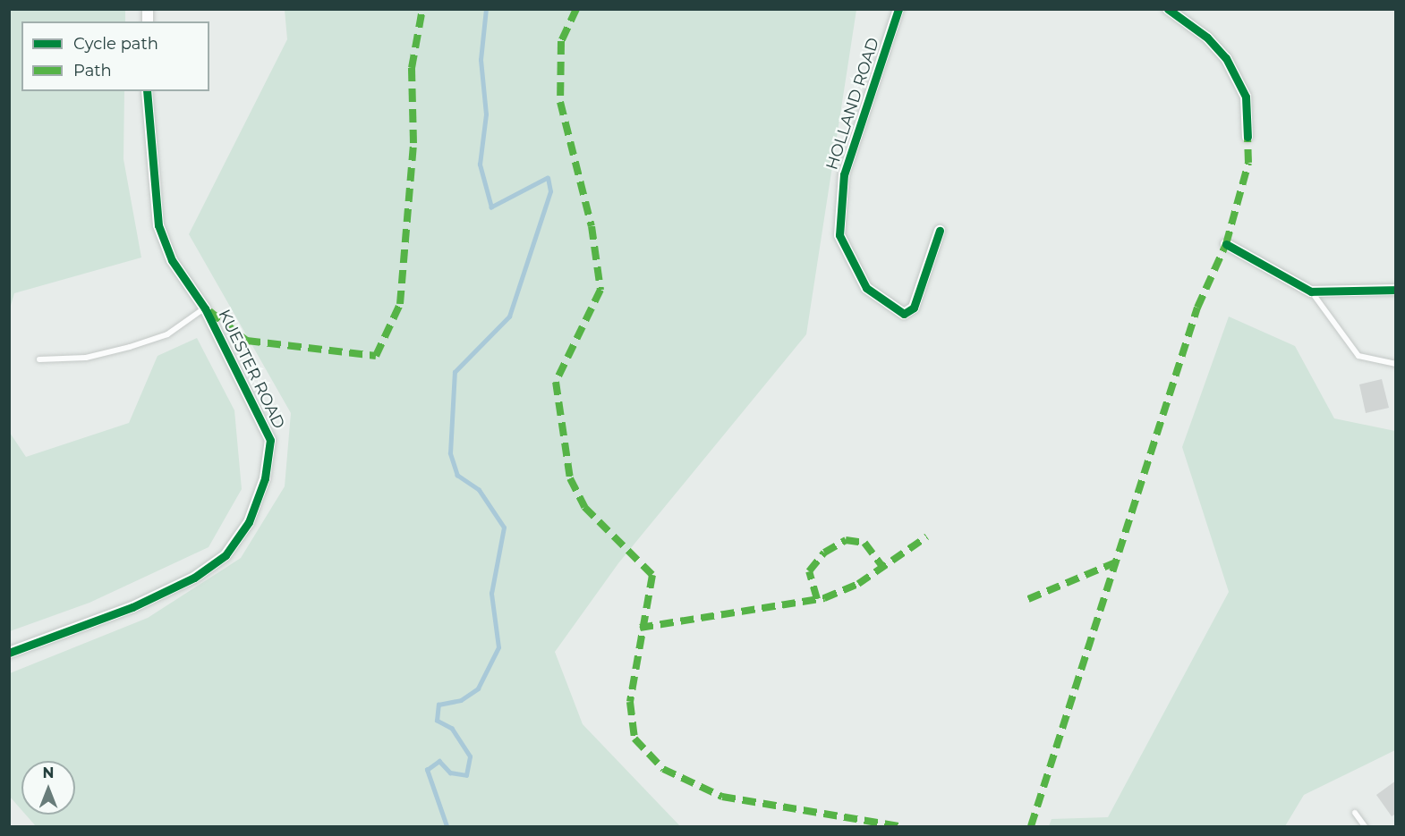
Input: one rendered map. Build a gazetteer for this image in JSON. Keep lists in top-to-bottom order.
{
  "streets": {
    "street": ["HOLLAND ROAD", "KUESTER ROAD"]
  },
  "legend": ["Cycle path", "Path"],
  "north": "top"
}
